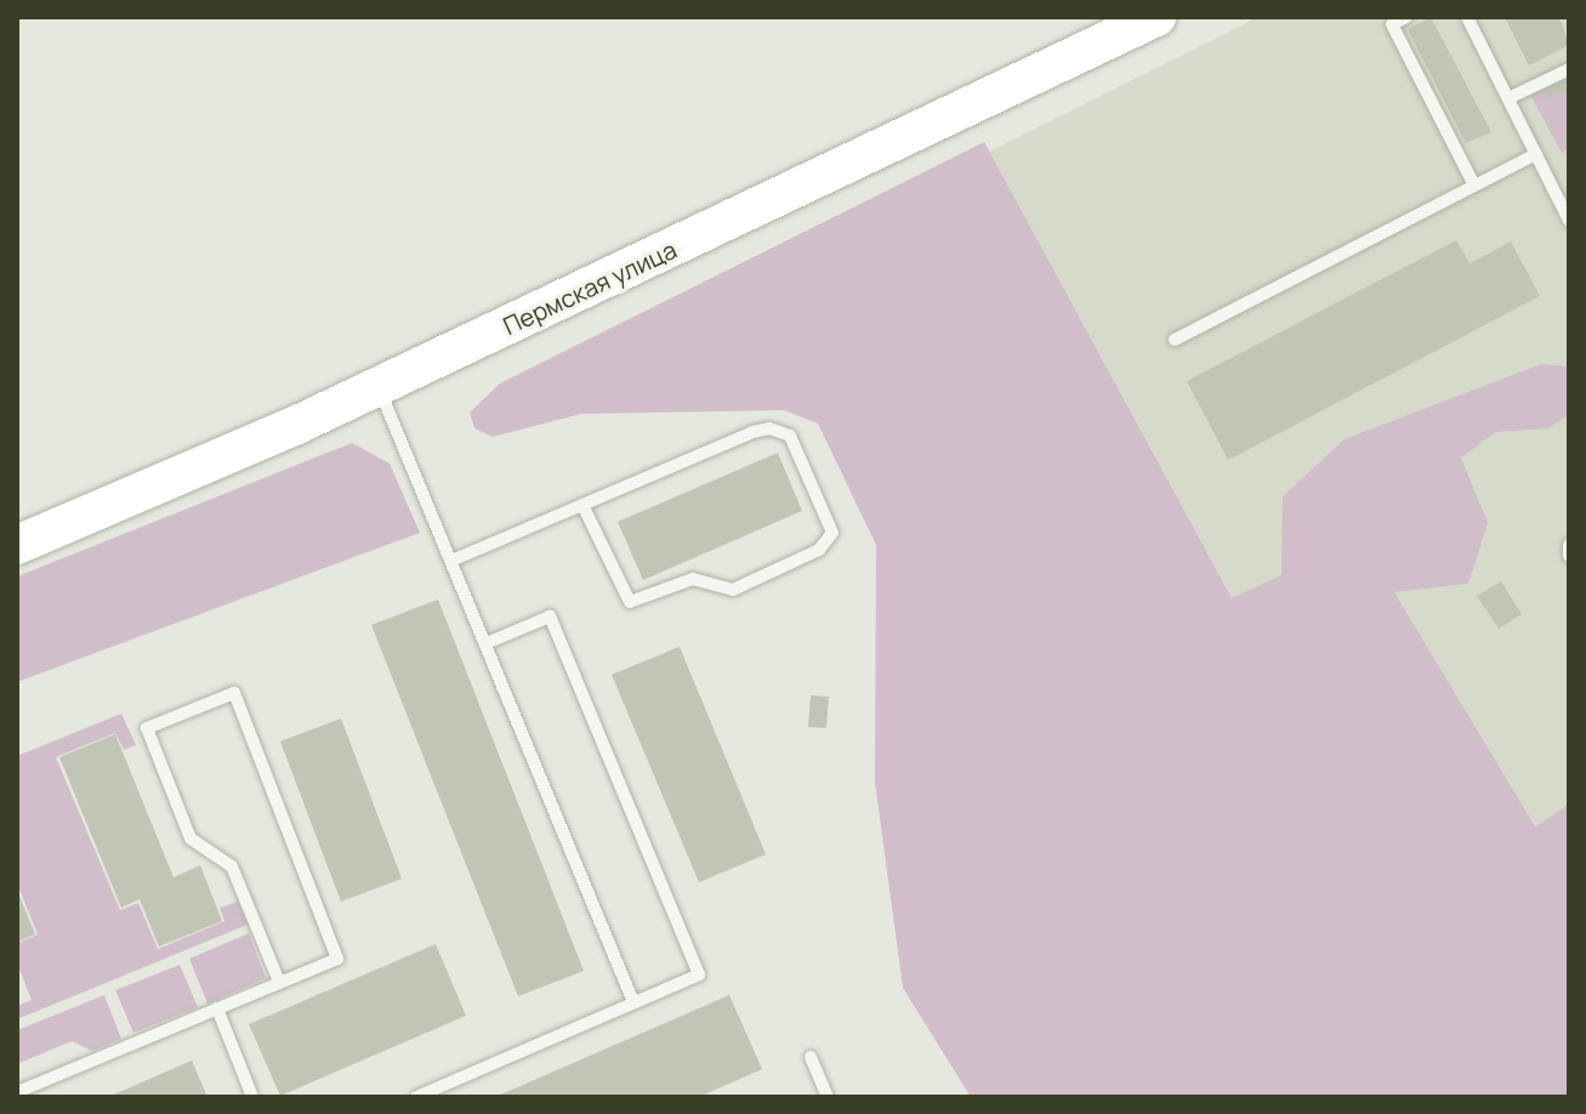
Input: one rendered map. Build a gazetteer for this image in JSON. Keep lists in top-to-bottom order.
{
  "streets": {
    "main road": ["Пермская улица"]
  }
}
